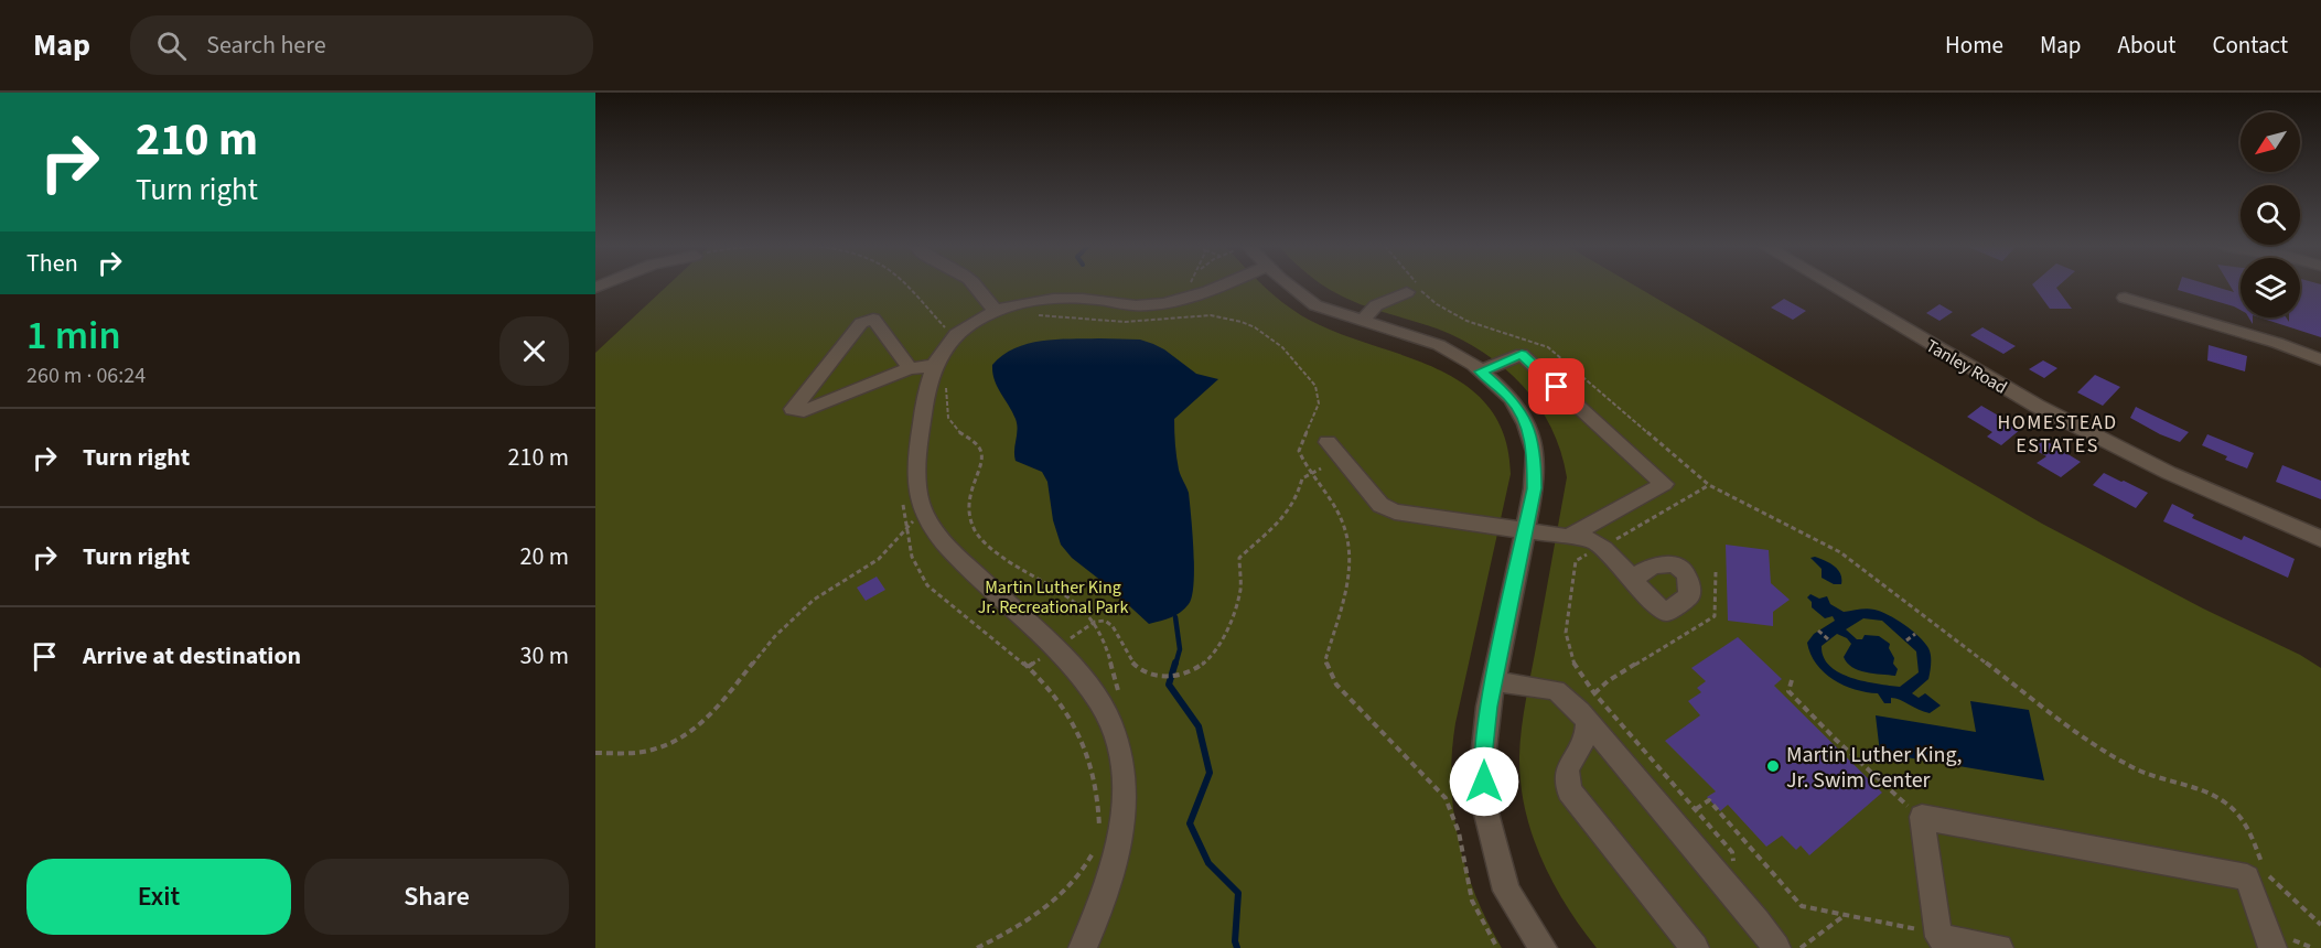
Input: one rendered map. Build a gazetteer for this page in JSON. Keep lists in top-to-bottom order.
{
  "streets": {
    "street": ["Tanley Road"]
  },
  "districts": ["HOMESTEAD ESTATES"],
  "parks": ["Martin Luther King Jr. Recreational Park"],
  "places": ["Martin Luther King, Jr. Swim Center"],
  "north": "bottom left",
  "page": {
    "header": "Map",
    "search": "Search here",
    "nav": [
      "Home",
      "Map",
      "About",
      "Contact"
    ],
    "turn": ["210 m", "Turn right"],
    "then": "Then",
    "heading": ["1 min", "260 m · 06:24"],
    "list": [
      {
        "name": "Turn right",
        "value": "210 m"
      },
      {
        "name": "Turn right",
        "value": "20 m"
      },
      {
        "name": "Arrive at destination",
        "value": "30 m"
      }
    ],
    "buttons": ["Exit", "Share"]
  }
}
